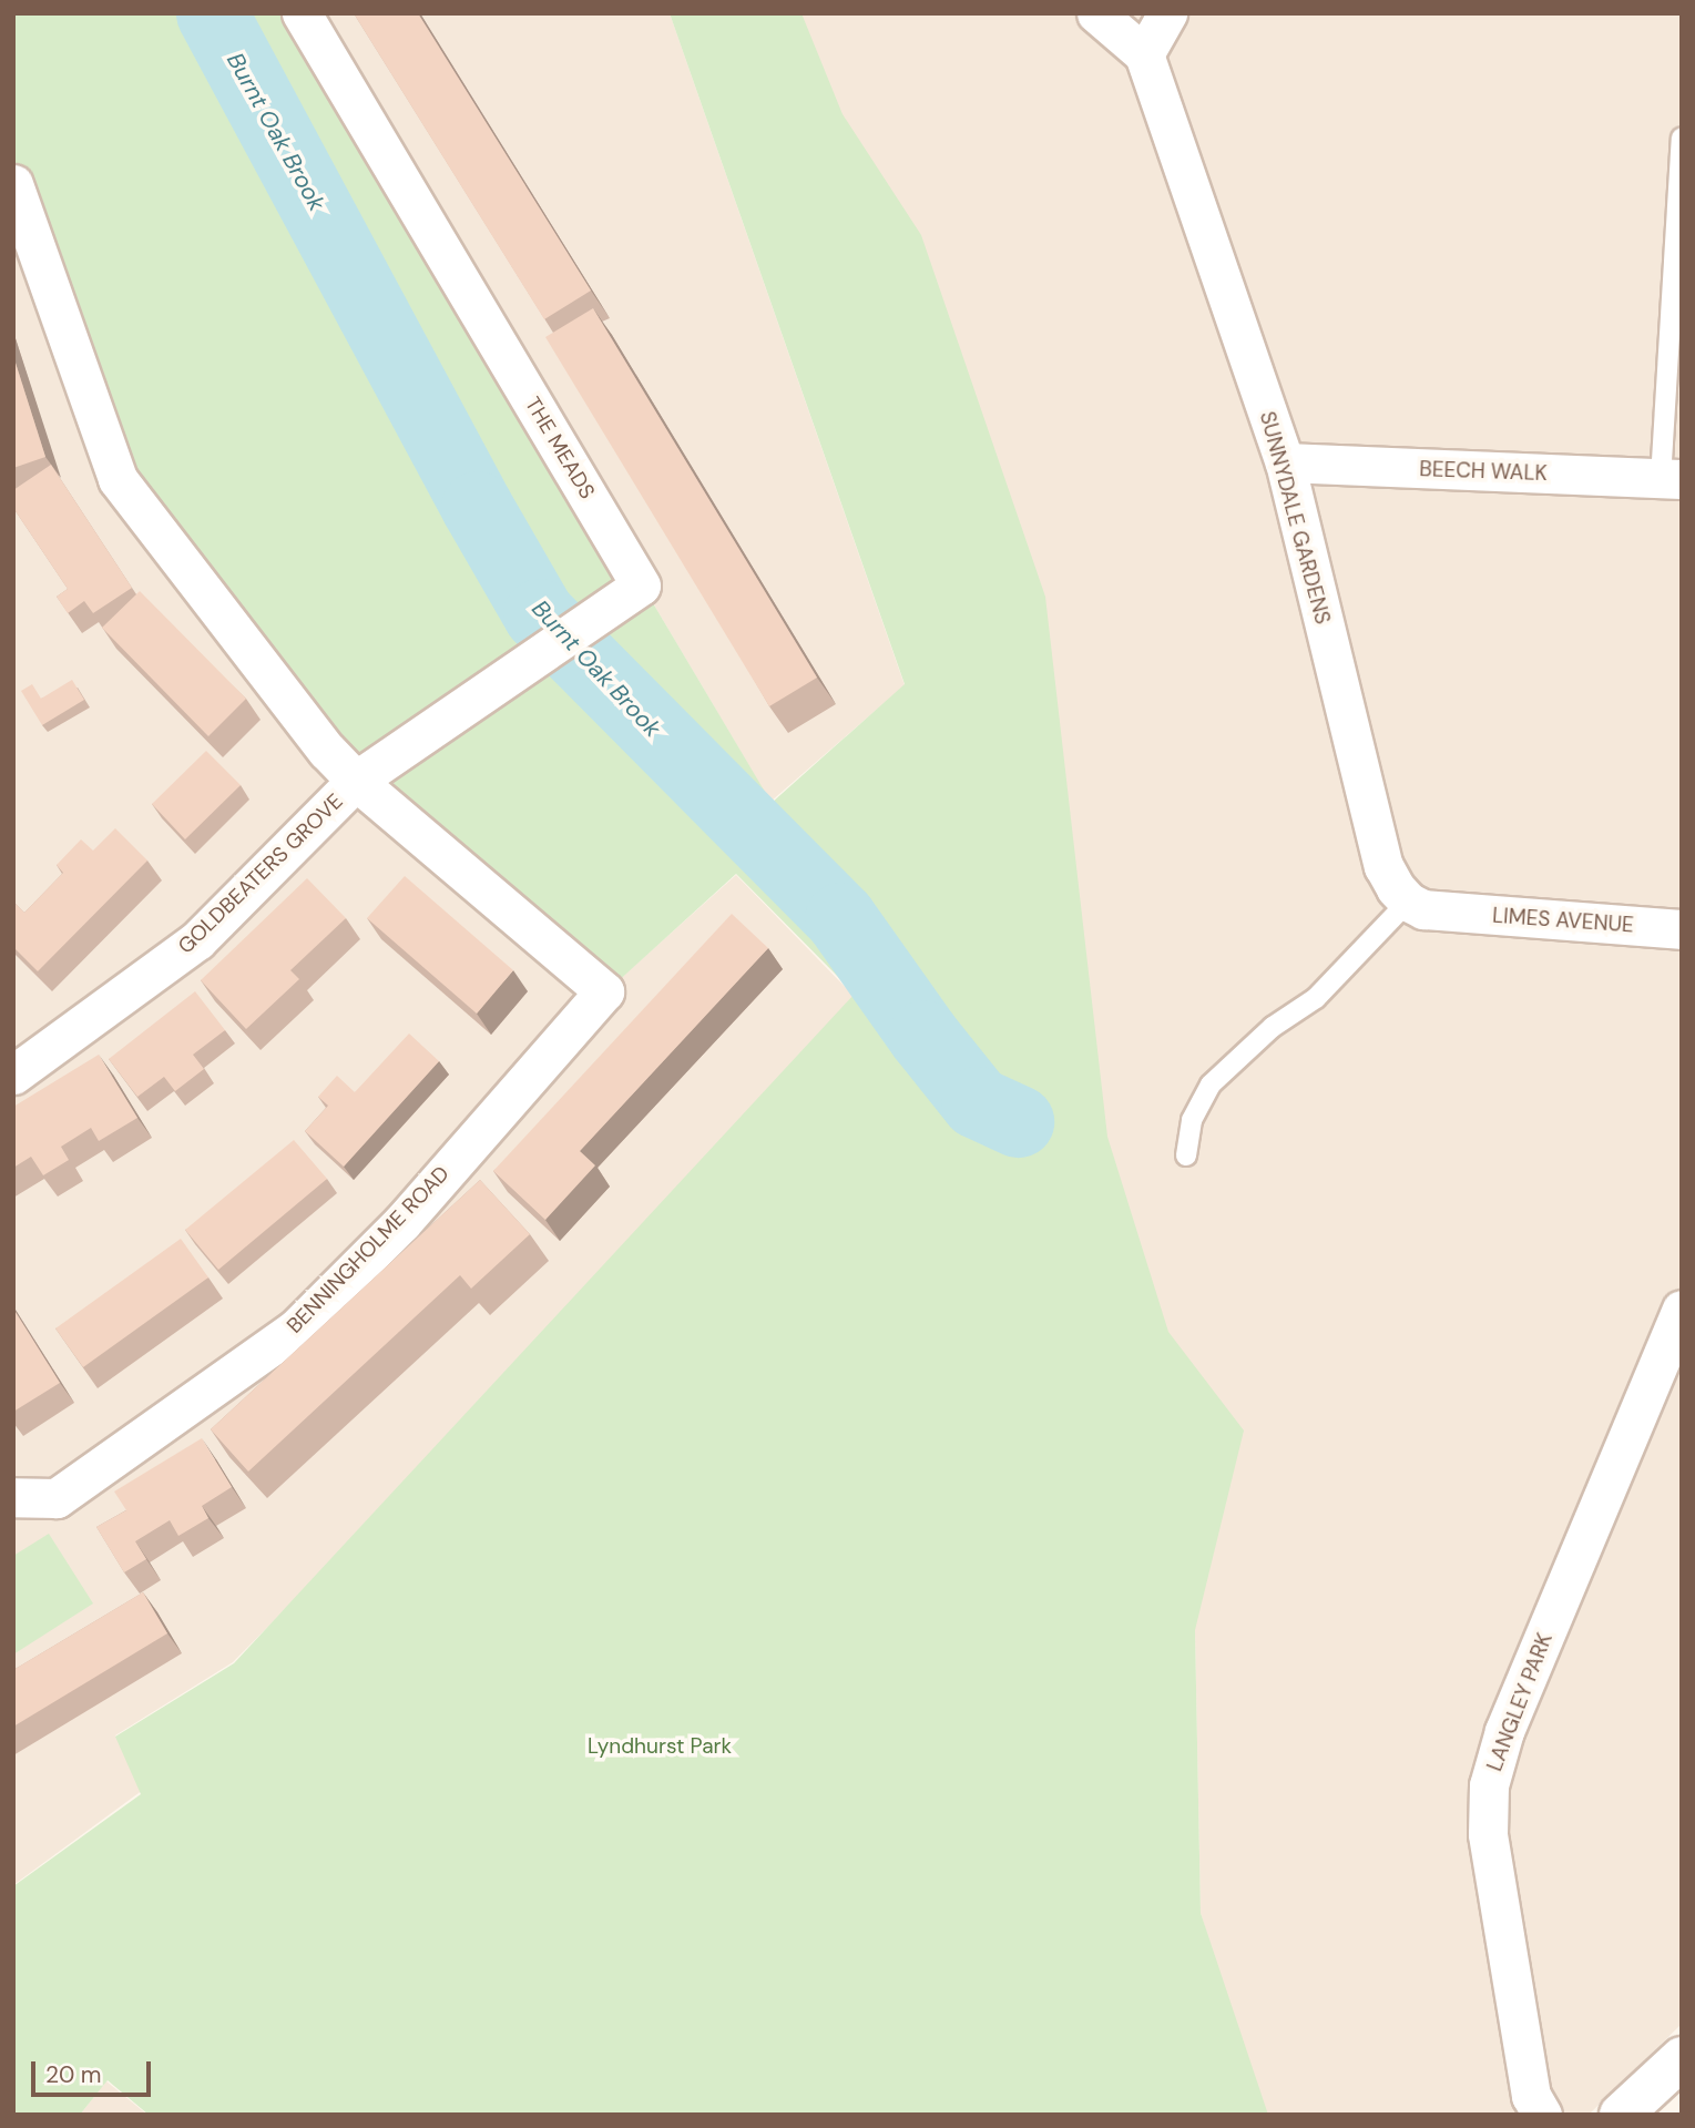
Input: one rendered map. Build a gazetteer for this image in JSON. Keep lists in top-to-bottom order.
{
  "streets": {
    "street": [
      "THE MEADS",
      "BEECH WALK",
      "SUNNYDALE GARDENS",
      "GOLDBEATERS GROVE",
      "LIMES AVENUE",
      "BENNINGHOLME ROAD",
      "LANGLEY PARK"
    ]
  },
  "crossings": [
    ["THE MEADS", "GOLDBEATERS GROVE"],
    ["THE MEADS", "BENNINGHOLME ROAD"],
    ["BEECH WALK", "SUNNYDALE GARDENS"],
    ["SUNNYDALE GARDENS", "LIMES AVENUE"],
    ["GOLDBEATERS GROVE", "BENNINGHOLME ROAD"]
  ],
  "water": ["Burnt Oak Brook"],
  "parks": ["Lyndhurst Park"],
  "scale_bar": "20 m"
}
